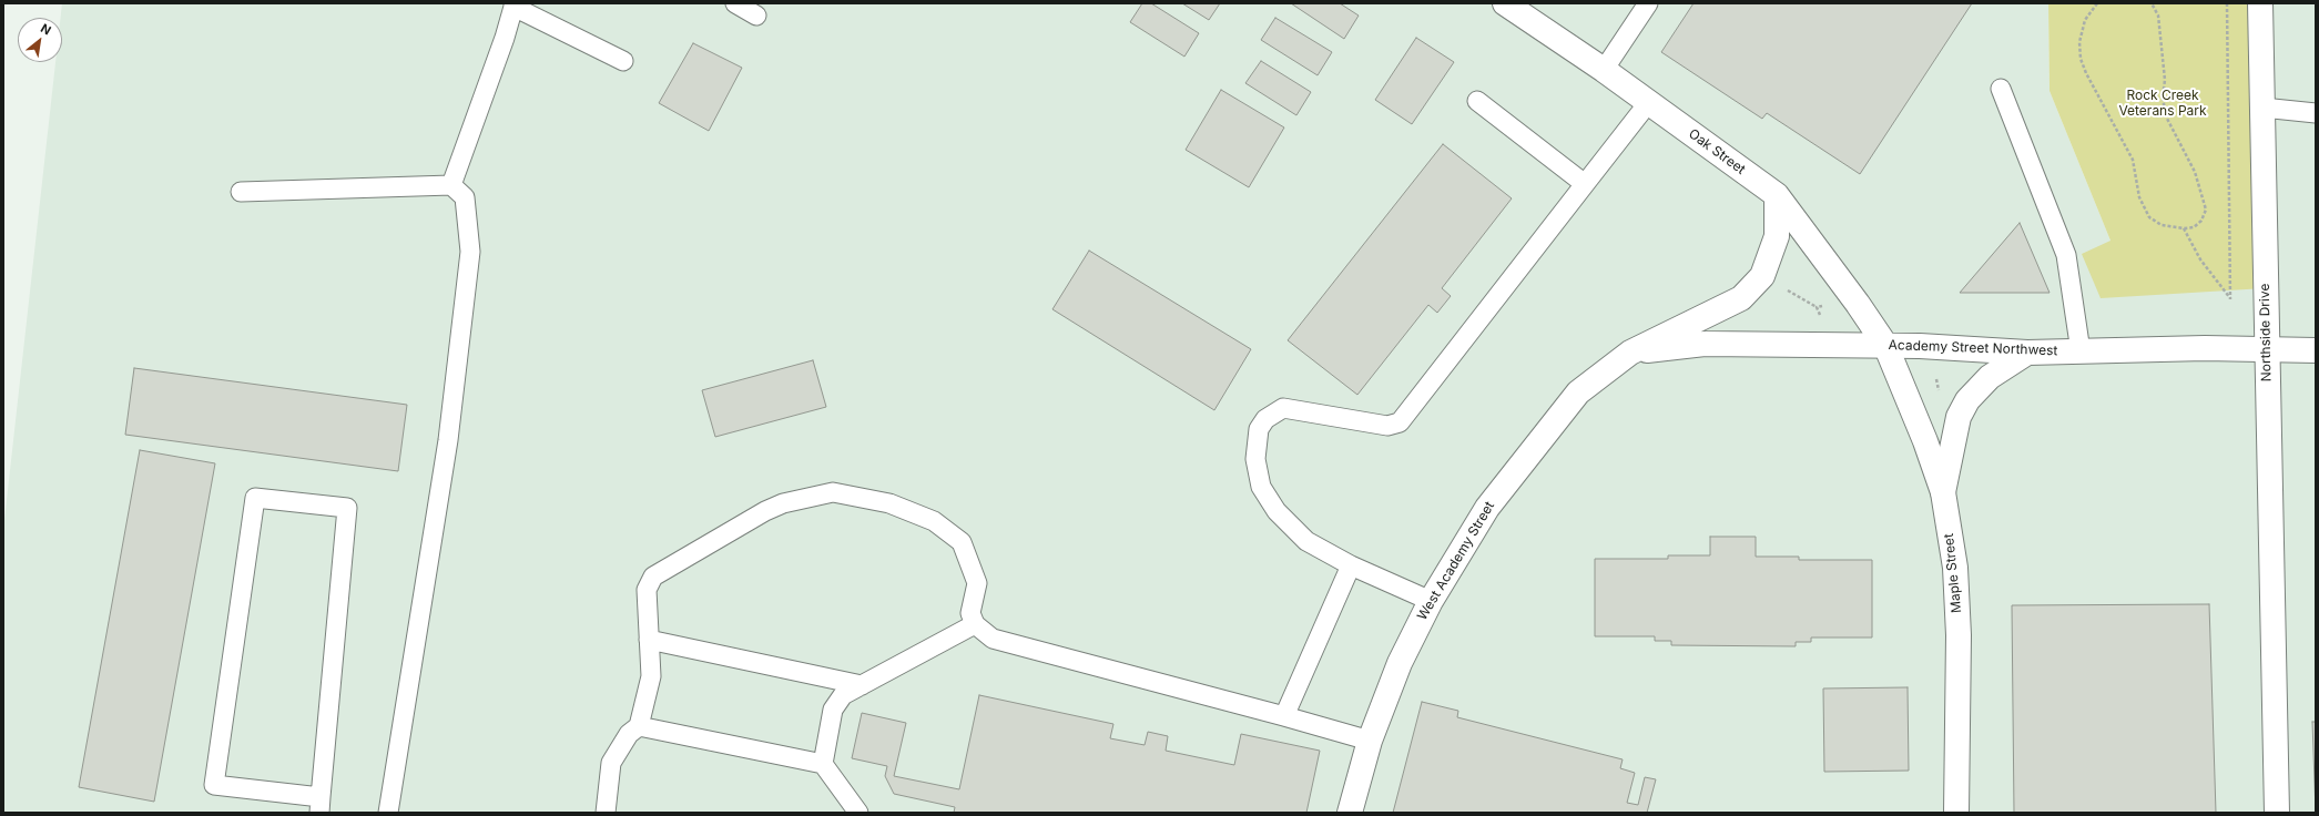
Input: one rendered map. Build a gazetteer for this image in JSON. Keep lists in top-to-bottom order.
{
  "streets": {
    "street": [
      "Oak Street",
      "Northside Drive",
      "Academy Street Northwest",
      "West Academy Street",
      "Maple Street"
    ]
  },
  "crossings": [
    ["Oak Street", "Academy Street Northwest"],
    ["Oak Street", "West Academy Street"],
    ["Oak Street", "Maple Street"],
    ["Northside Drive", "Academy Street Northwest"],
    ["Academy Street Northwest", "West Academy Street"],
    ["Academy Street Northwest", "Maple Street"]
  ],
  "parks": ["Rock Creek Veterans Park"],
  "north": "top right"
}
